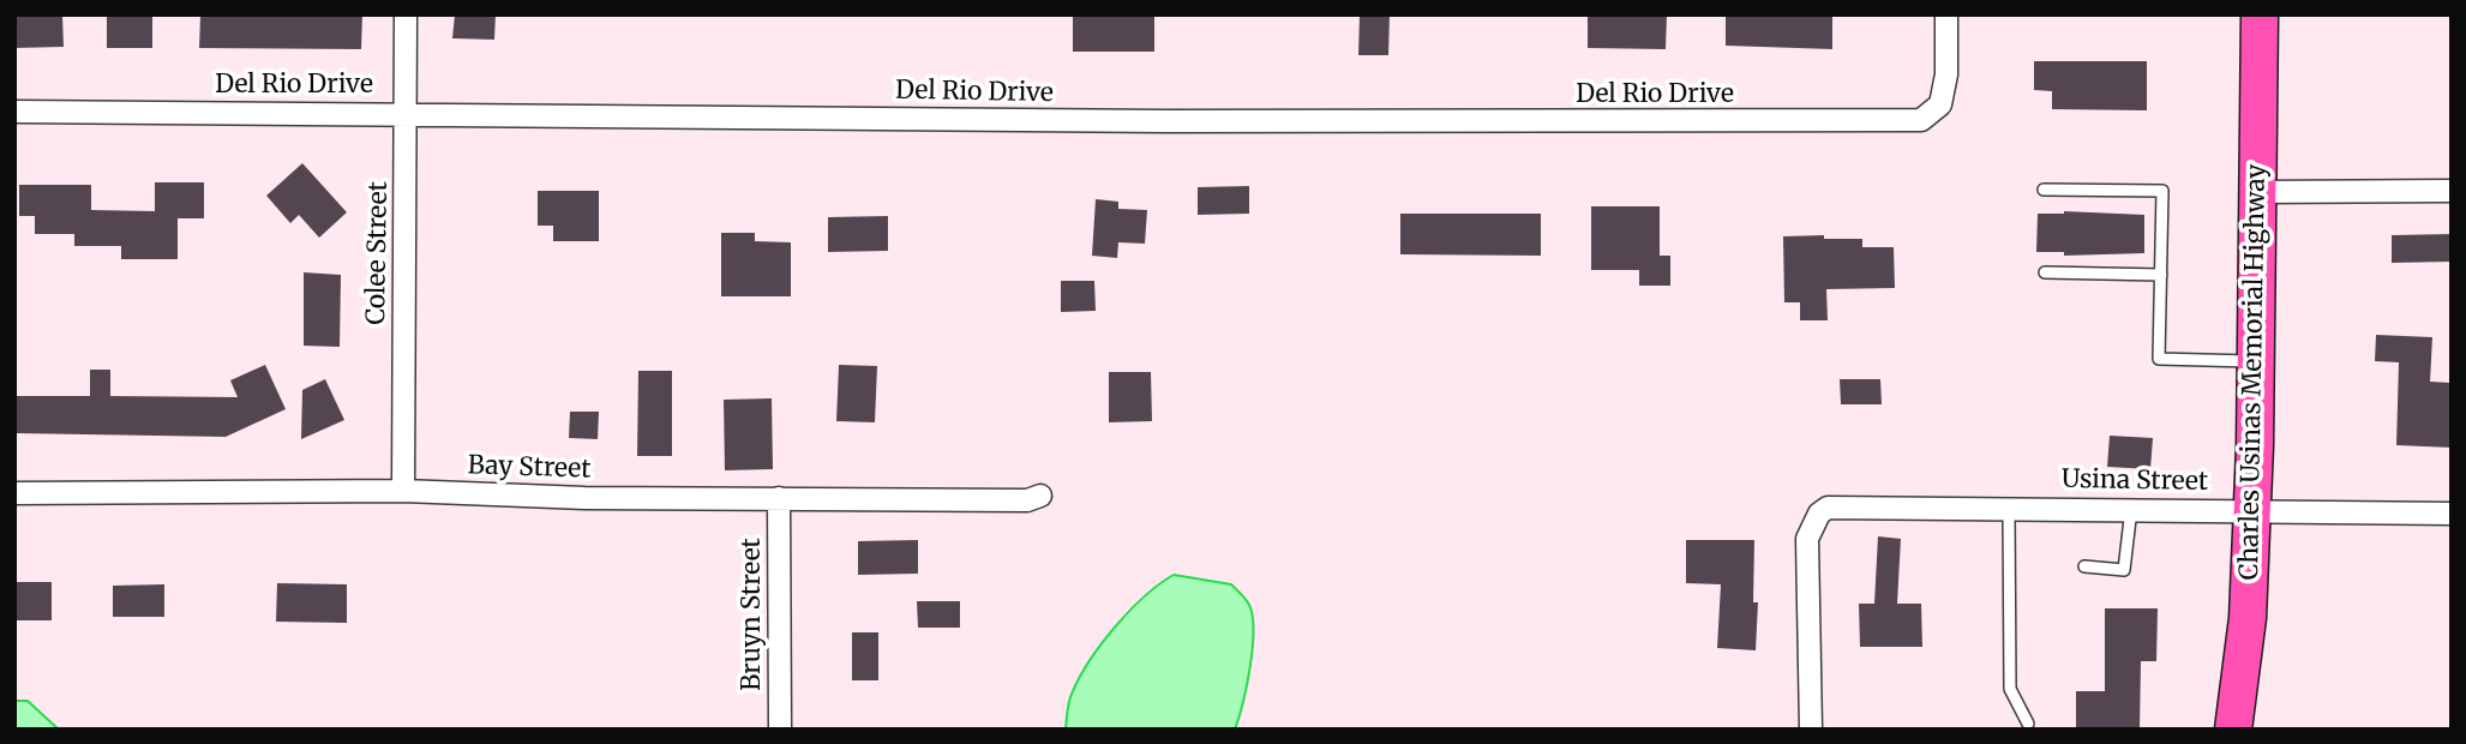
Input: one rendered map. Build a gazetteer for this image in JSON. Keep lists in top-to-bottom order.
{
  "streets": {
    "highway": ["Charles Usinas Memorial Highway"],
    "street": [
      "Del Rio Drive",
      "Colee Street",
      "Bay Street",
      "Usina Street",
      "Bruyn Street"
    ]
  },
  "crossings": [
    ["Del Rio Drive", "Colee Street"],
    ["Colee Street", "Bay Street"],
    ["Charles Usinas Memorial Highway", "Usina Street"],
    ["Bay Street", "Bruyn Street"]
  ]
}
